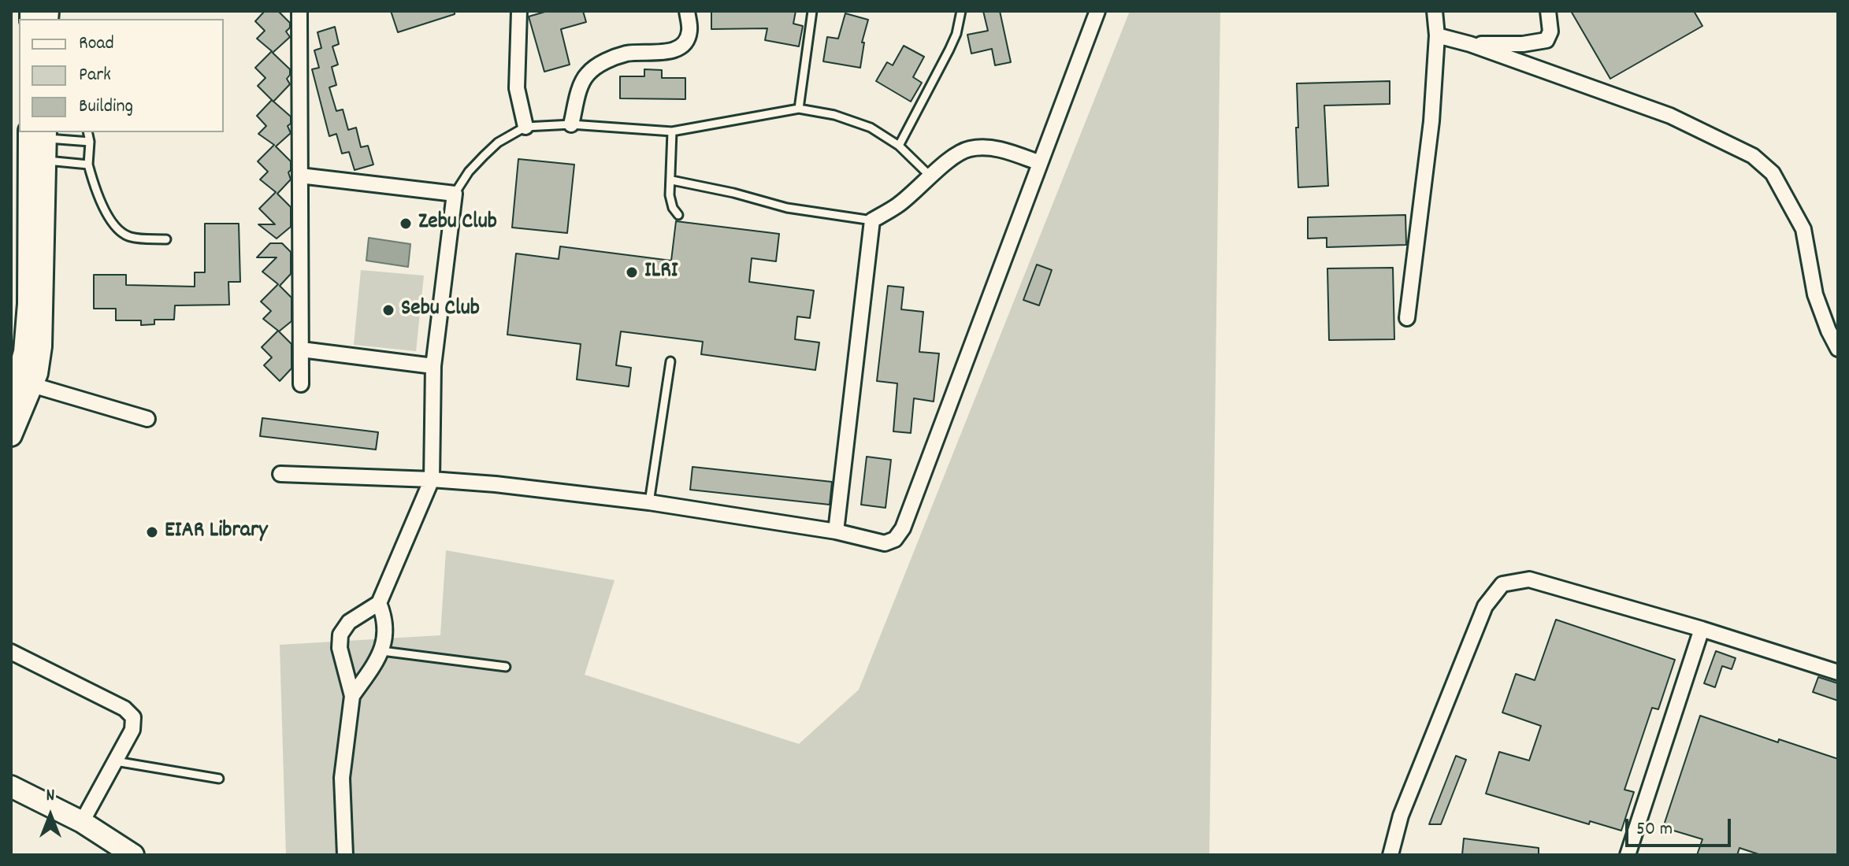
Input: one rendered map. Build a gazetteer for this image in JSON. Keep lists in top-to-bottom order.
{
  "places": [
    "Zebu Club",
    "ILRI",
    "Sebu Club",
    "EIAR Library"
  ],
  "legend": ["Road", "Park", "Building"],
  "scale_bar": "50 m",
  "north": "top"
}
